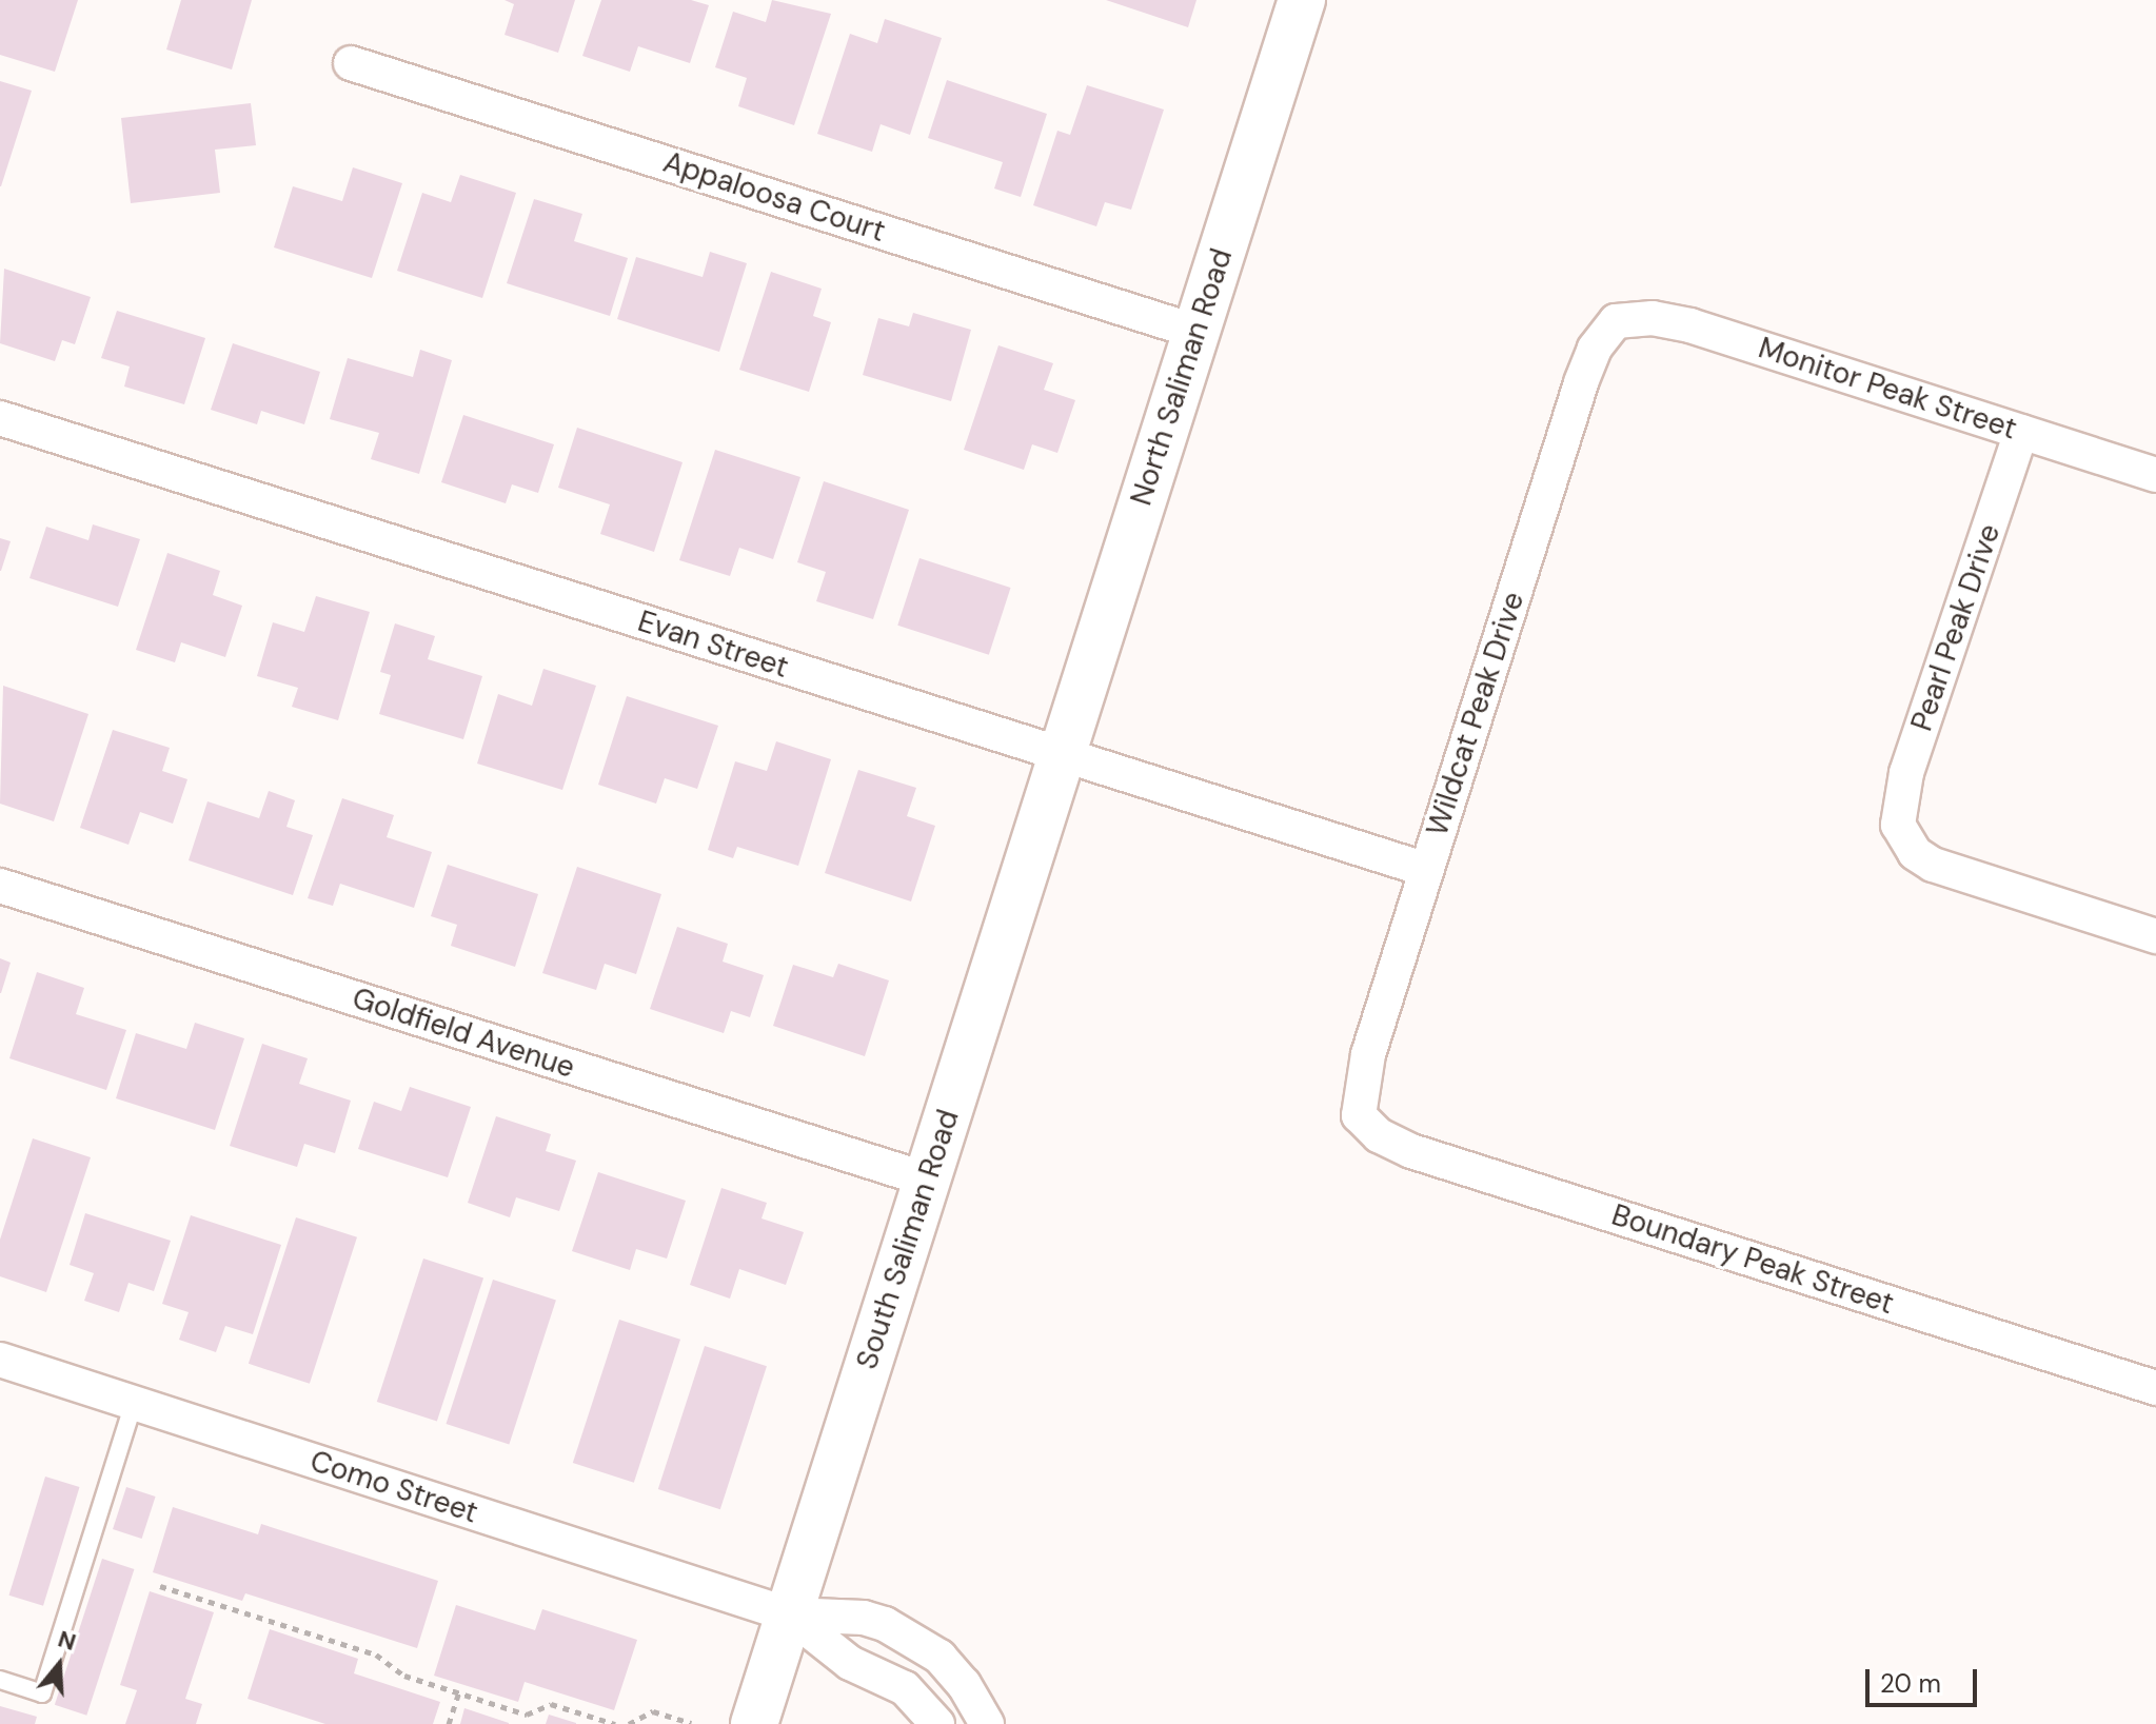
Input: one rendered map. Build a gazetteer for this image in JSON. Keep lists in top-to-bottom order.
{
  "streets": {
    "main road": ["North Saliman Road", "South Saliman Road"],
    "street": [
      "Appaloosa Court",
      "Monitor Peak Street",
      "Pearl Peak Drive",
      "Evan Street",
      "Wildcat Peak Drive",
      "Goldfield Avenue",
      "Boundary Peak Street",
      "Como Street"
    ]
  },
  "crossings": [
    ["Appaloosa Court", "North Saliman Road"],
    ["North Saliman Road", "Evan Street"],
    ["North Saliman Road", "South Saliman Road"],
    ["Monitor Peak Street", "Pearl Peak Drive"],
    ["Monitor Peak Street", "Wildcat Peak Drive"],
    ["Evan Street", "Wildcat Peak Drive"],
    ["Evan Street", "South Saliman Road"],
    ["Wildcat Peak Drive", "Boundary Peak Street"],
    ["Goldfield Avenue", "South Saliman Road"],
    ["South Saliman Road", "Como Street"]
  ],
  "scale_bar": "20 m",
  "north": "top"
}
